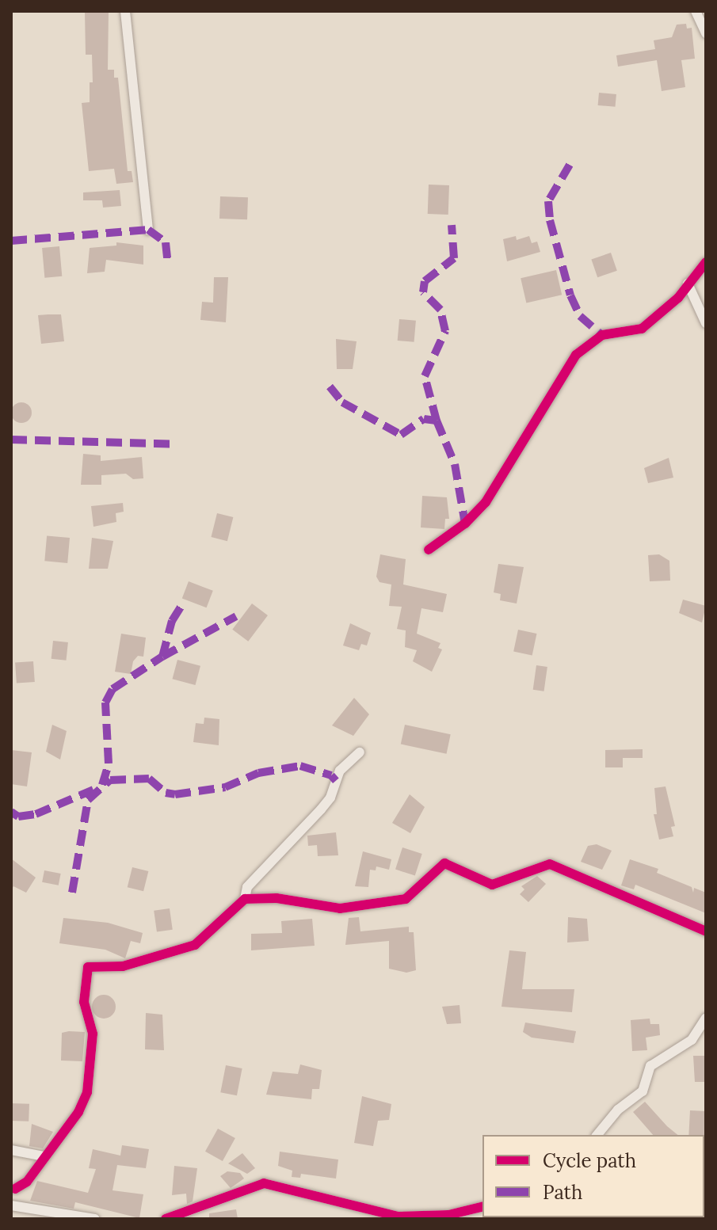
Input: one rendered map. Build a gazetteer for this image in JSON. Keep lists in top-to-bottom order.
{
  "legend": ["Cycle path", "Path"]
}
